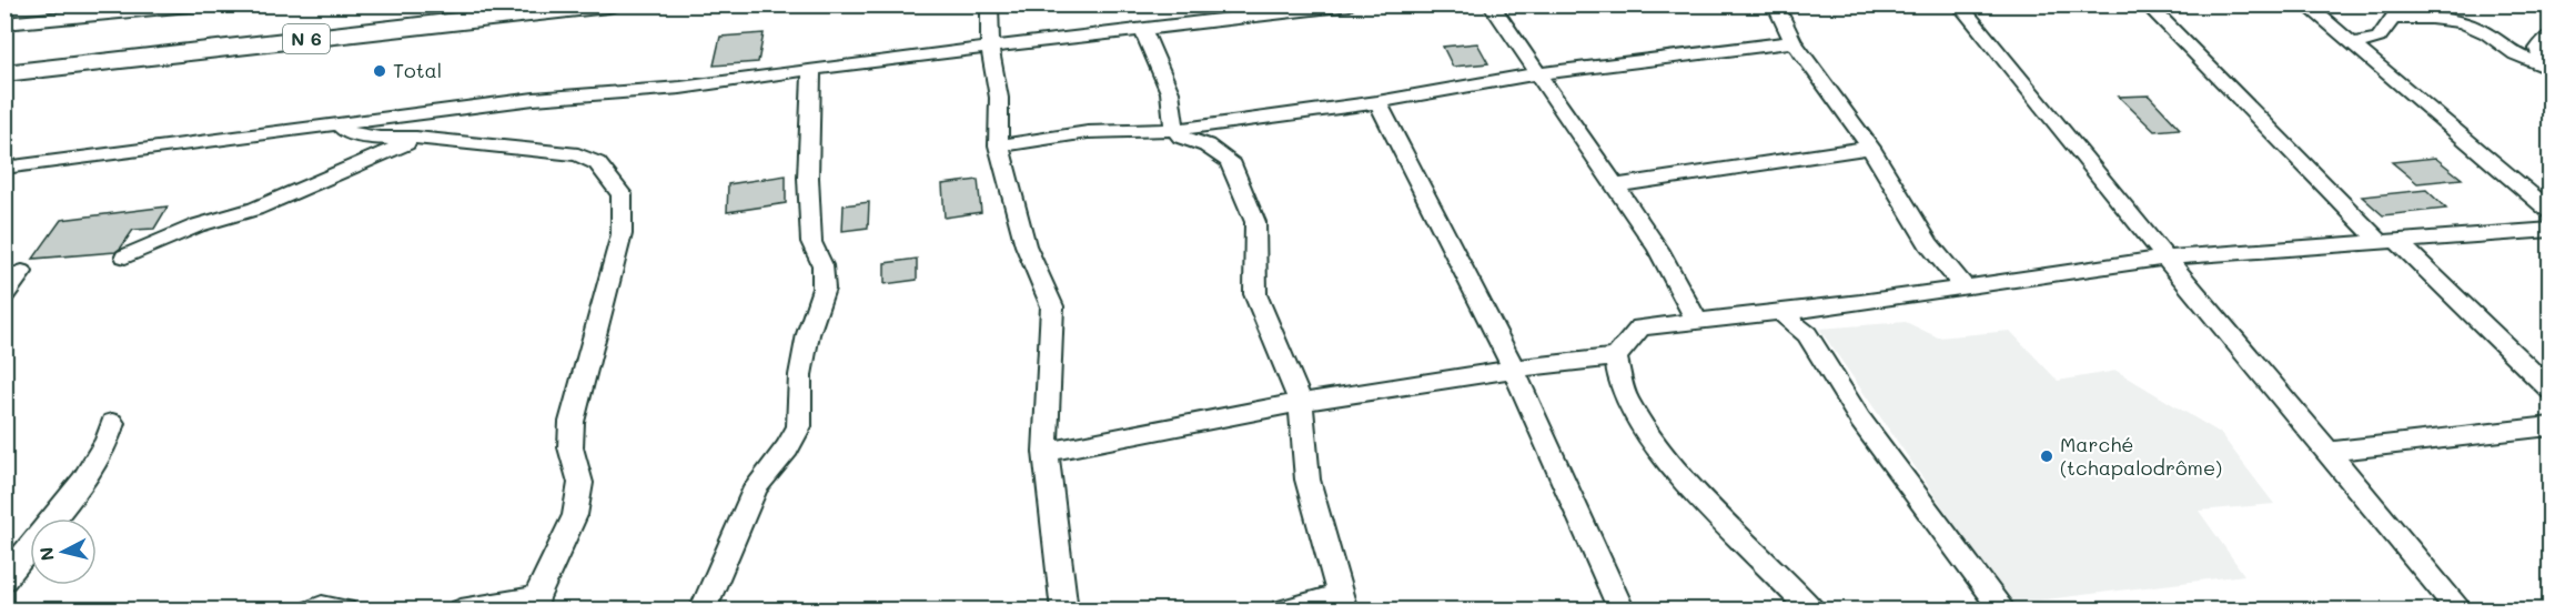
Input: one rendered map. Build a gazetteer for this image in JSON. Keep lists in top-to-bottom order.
{
  "streets": {
    "main road": ["N 6"]
  },
  "places": ["Total", "Marché (tchapalodrôme)"],
  "north": "left"
}
